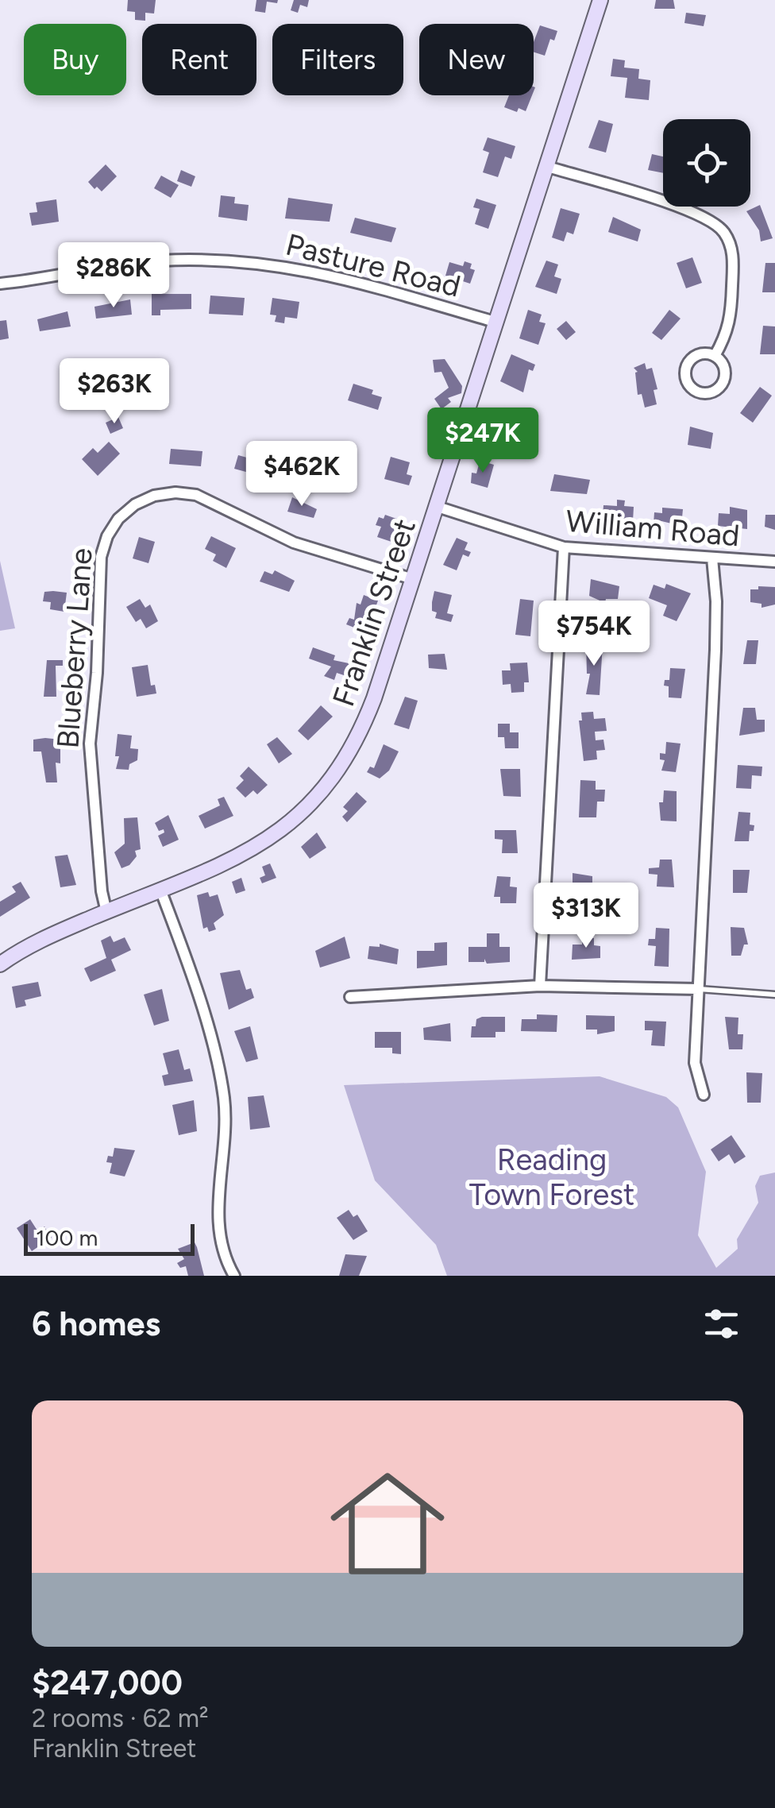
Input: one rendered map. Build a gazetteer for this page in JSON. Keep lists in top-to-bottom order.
{
  "streets": {
    "main road": ["Franklin Street"],
    "street": ["Pasture Road", "William Road", "Blueberry Lane"]
  },
  "crossings": [
    ["Pasture Road", "Franklin Street"],
    ["William Road", "Franklin Street"],
    ["Franklin Street", "Blueberry Lane"]
  ],
  "parks": ["Reading Town Forest"],
  "scale_bar": "100 m",
  "page": {
    "chip": [
      "Buy",
      "Rent",
      "Filters",
      "New"
    ],
    "price": [
      "$286K",
      "$263K",
      "$247K",
      "$462K",
      "$754K",
      "$313K"
    ],
    "scale": "100 m",
    "heading": "6 homes",
    "list": [
      {
        "name": "$247,000",
        "note": "2 rooms · 62 m² · Franklin Street"
      }
    ]
  }
}
